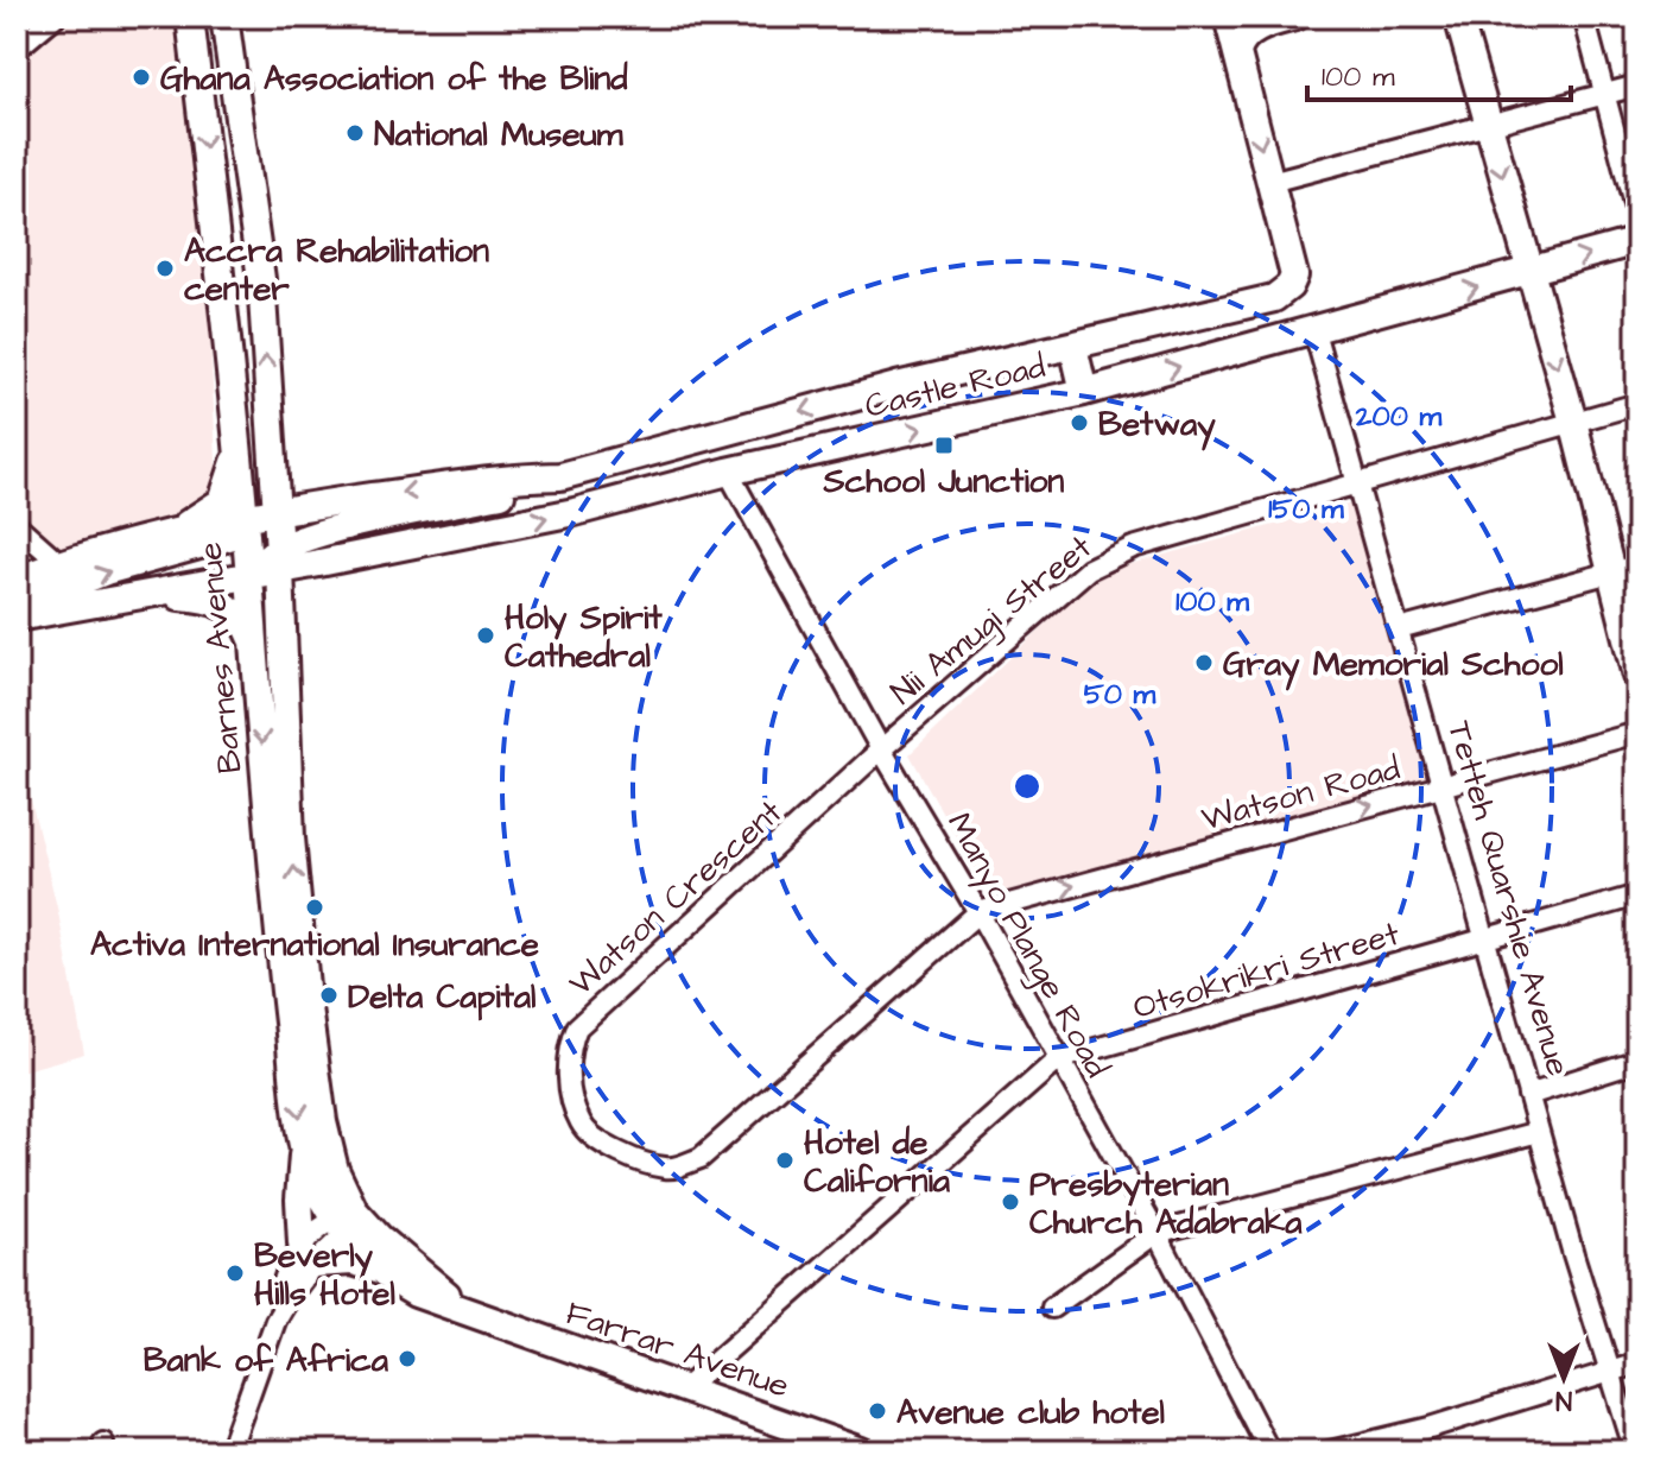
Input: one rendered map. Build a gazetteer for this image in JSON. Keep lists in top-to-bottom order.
{
  "streets": {
    "main road": ["Castle Road", "Barnes Avenue", "Farrar Avenue"],
    "street": [
      "Nii Amugi Street",
      "Watson Road",
      "Watson Crescent",
      "Tetteh Quarshie Avenue",
      "Manyo Plange Road",
      "Otsokrikri Street"
    ]
  },
  "crossings": [
    ["Castle Road", "Barnes Avenue"],
    ["Castle Road", "Tetteh Quarshie Avenue"],
    ["Castle Road", "Manyo Plange Road"],
    ["Nii Amugi Street", "Watson Crescent"],
    ["Nii Amugi Street", "Tetteh Quarshie Avenue"],
    ["Nii Amugi Street", "Manyo Plange Road"],
    ["Barnes Avenue", "Farrar Avenue"],
    ["Watson Road", "Watson Crescent"],
    ["Watson Road", "Tetteh Quarshie Avenue"],
    ["Watson Road", "Manyo Plange Road"],
    ["Watson Crescent", "Manyo Plange Road"],
    ["Tetteh Quarshie Avenue", "Otsokrikri Street"],
    ["Manyo Plange Road", "Otsokrikri Street"],
    ["Otsokrikri Street", "Farrar Avenue"]
  ],
  "one_way": ["Watson Road"],
  "places": {
    "other": [
      "Ghana Association of the Blind",
      "National Museum",
      "Accra Rehabilitation center",
      "Betway",
      "Holy Spirit Cathedral",
      "Gray Memorial School",
      "Activa International Insurance",
      "Delta Capital",
      "Hotel de California",
      "Presbyterian Church Adabraka",
      "Beverly Hills Hotel",
      "Bank of Africa",
      "Avenue club hotel"
    ],
    "transit": ["School Junction"]
  },
  "scale_bar": "100 m",
  "north": "bottom",
  "rings": [
    "200 m",
    "150 m",
    "100 m",
    "50 m"
  ]
}
